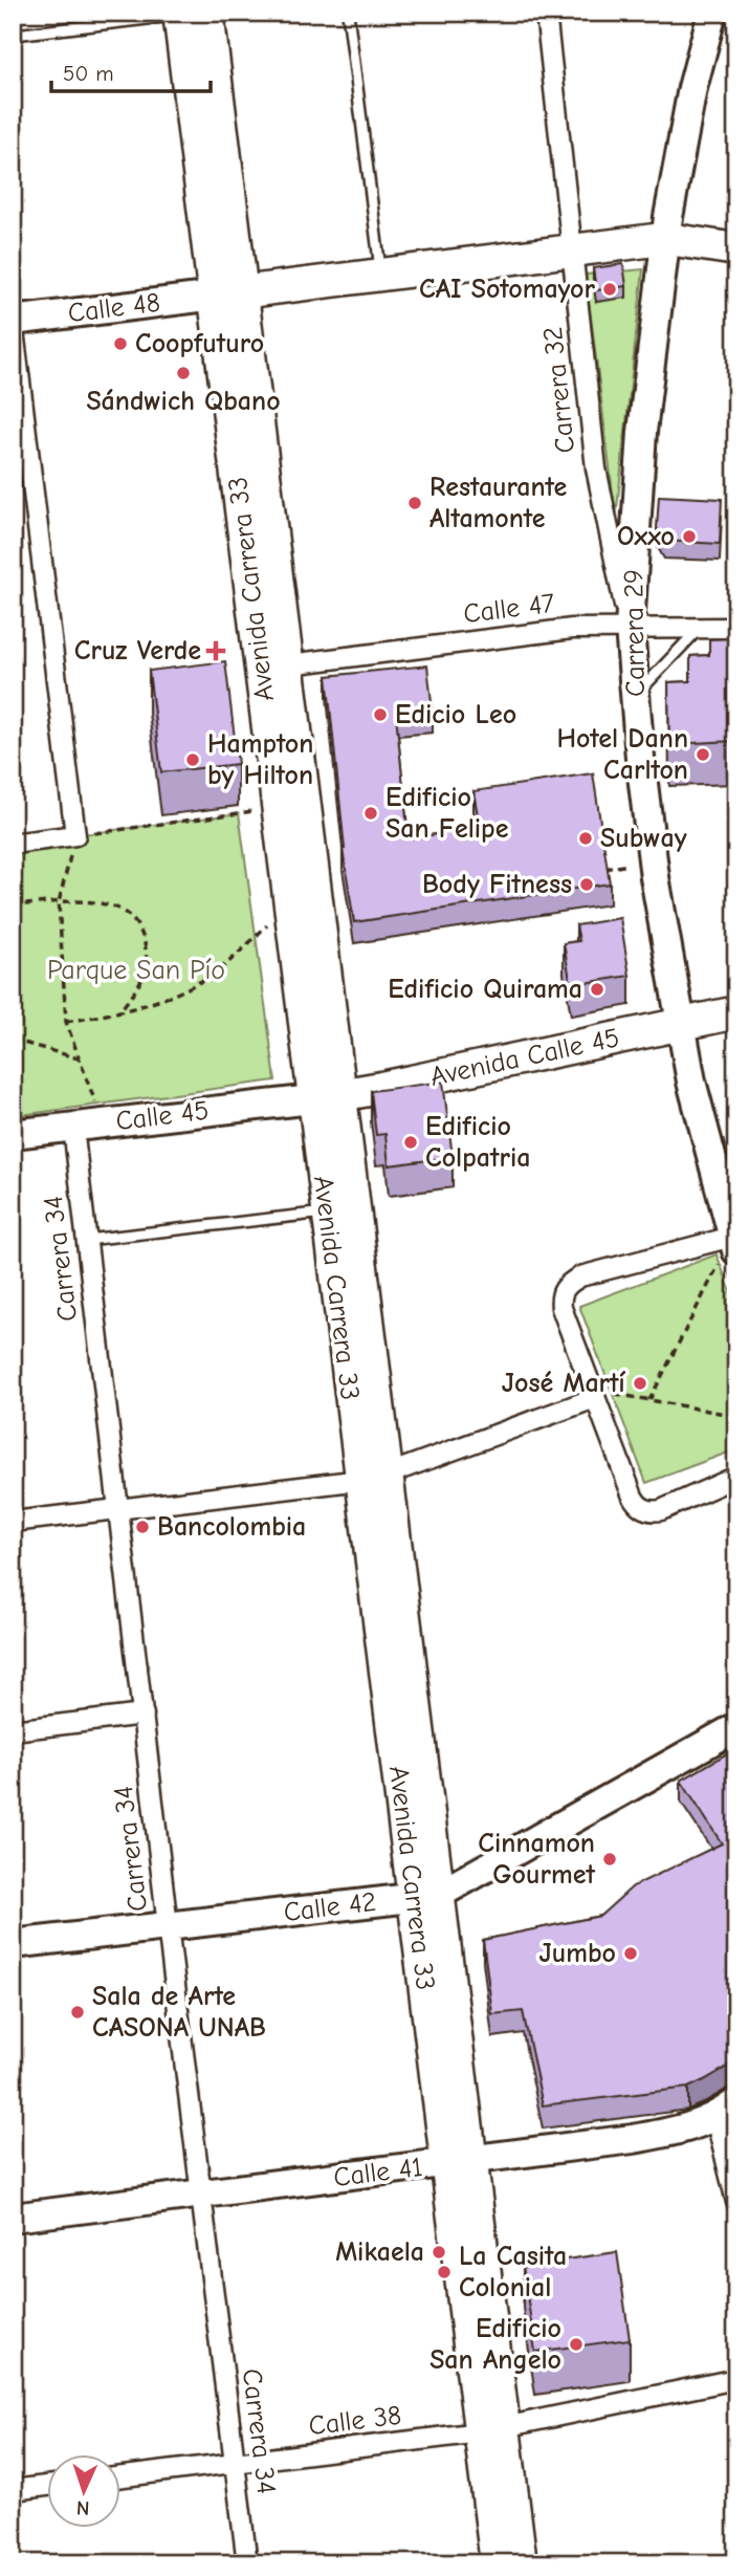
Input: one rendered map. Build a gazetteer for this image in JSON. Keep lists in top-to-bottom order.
{
  "streets": {
    "main road": ["Avenida Carrera 33", "Avenida Calle 45"],
    "street": [
      "Calle 48",
      "Carrera 32",
      "Calle 47",
      "Carrera 29",
      "Calle 45",
      "Carrera 34",
      "Calle 42",
      "Calle 41",
      "Calle 38"
    ]
  },
  "crossings": [
    ["Calle 48", "Avenida Carrera 33"],
    ["Carrera 32", "Calle 47"],
    ["Carrera 32", "Carrera 29"],
    ["Avenida Carrera 33", "Calle 47"],
    ["Avenida Carrera 33", "Avenida Calle 45"],
    ["Avenida Carrera 33", "Calle 45"],
    ["Avenida Carrera 33", "Calle 42"],
    ["Avenida Carrera 33", "Calle 41"],
    ["Avenida Carrera 33", "Calle 38"],
    ["Calle 47", "Carrera 29"],
    ["Carrera 29", "Avenida Calle 45"],
    ["Avenida Calle 45", "Calle 45"],
    ["Calle 45", "Carrera 34"],
    ["Carrera 34", "Calle 42"],
    ["Carrera 34", "Calle 41"],
    ["Carrera 34", "Calle 38"]
  ],
  "parks": ["Parque San Pío"],
  "places": {
    "other": [
      "CAI Sotomayor",
      "Coopfuturo",
      "Sándwich Qbano",
      "Restaurante Altamonte",
      "Oxxo",
      "Edicio Leo",
      "Hotel Dann Carlton",
      "Hampton by Hilton",
      "Edificio San Felipe",
      "Subway",
      "Body Fitness",
      "Edificio Quirama",
      "Edificio Colpatria",
      "José Martí",
      "Bancolombia",
      "Cinnamon Gourmet",
      "Jumbo",
      "Sala de Arte CASONA UNAB",
      "Mikaela",
      "La Casita Colonial",
      "Edificio San Angelo"
    ],
    "health": ["Cruz Verde"]
  },
  "scale_bar": "50 m",
  "north": "bottom"
}
